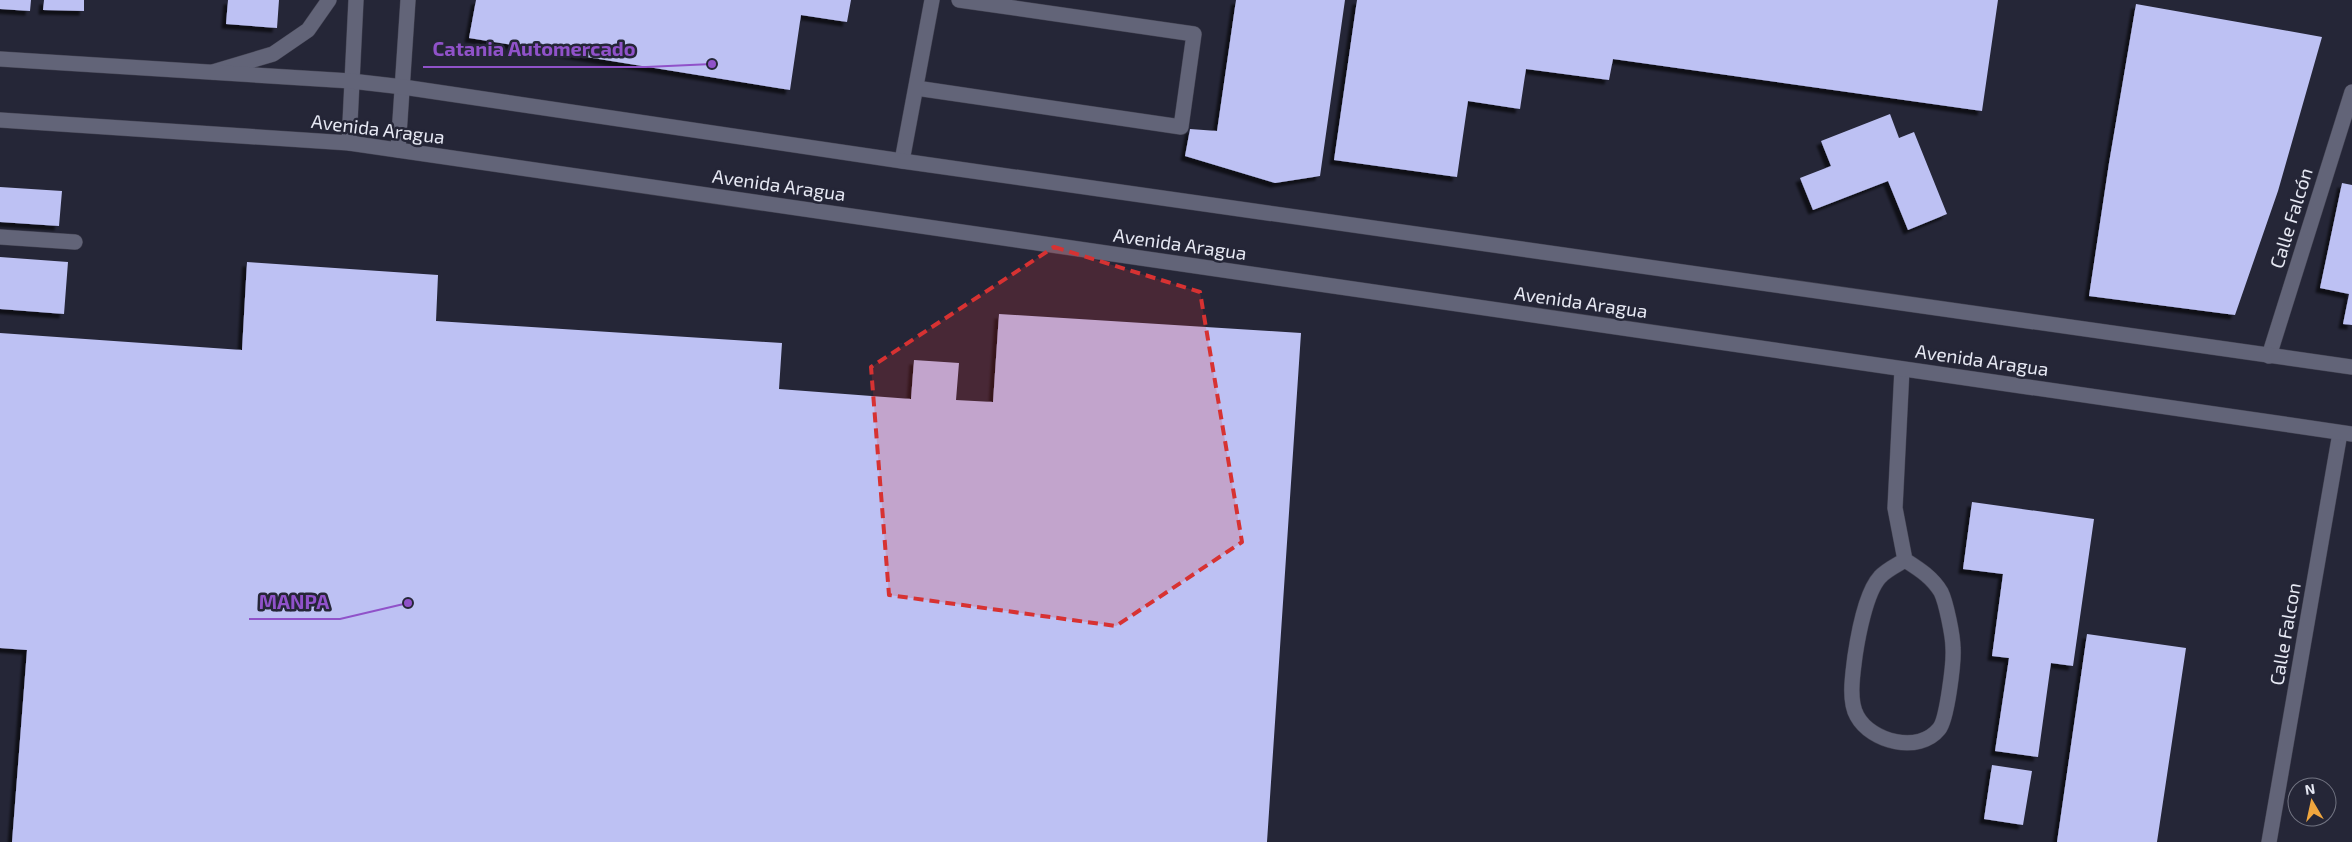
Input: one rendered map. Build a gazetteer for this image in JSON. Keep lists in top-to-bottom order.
{
  "streets": {
    "street": ["Avenida Aragua", "Calle Falcón", "Calle Falcon"]
  },
  "crossings": [
    ["Avenida Aragua", "Calle Falcon"]
  ],
  "places": ["Catania Automercado", "MANPA"],
  "north": "top"
}
